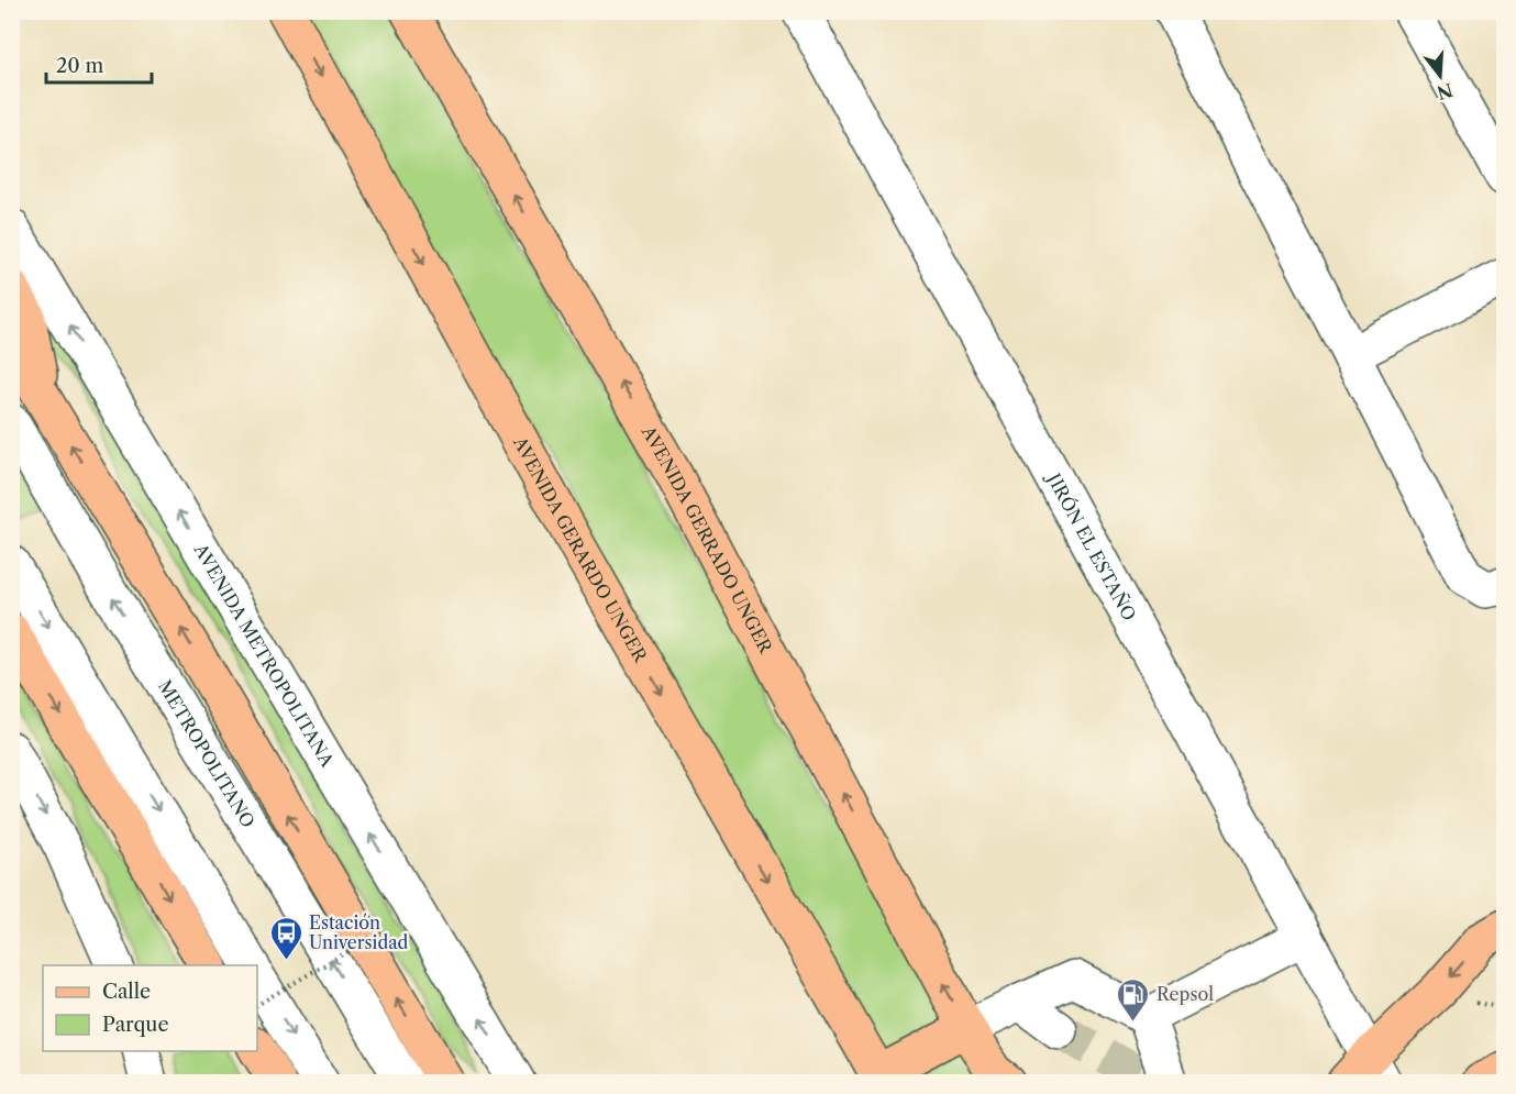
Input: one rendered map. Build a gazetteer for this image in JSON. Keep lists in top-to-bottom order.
{
  "streets": {
    "main road": ["AVENIDA GERRADO UNGER", "AVENIDA GERARDO UNGER"],
    "street": ["JIRÓN EL ESTAÑO", "AVENIDA METROPOLITANA", "METROPOLITANO"]
  },
  "one_way": ["AVENIDA GERRADO UNGER", "AVENIDA GERARDO UNGER"],
  "places": {
    "bus stop": ["Estación Universidad"],
    "fuel station": ["Repsol"]
  },
  "legend": ["Calle", "Parque"],
  "scale_bar": "20 m",
  "north": "bottom"
}
